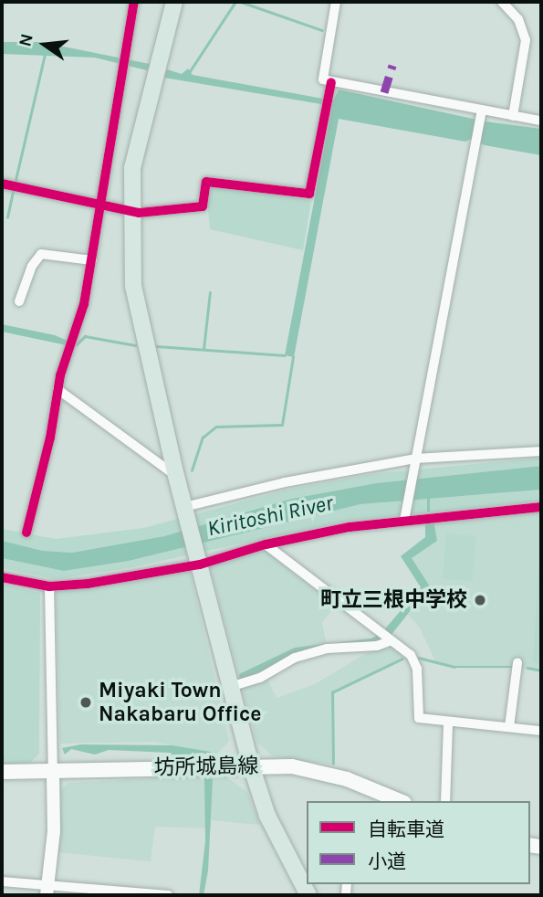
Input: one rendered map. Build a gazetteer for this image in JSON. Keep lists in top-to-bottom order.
{
  "streets": {
    "main road": ["坊所城島線"]
  },
  "water": ["Kiritoshi River"],
  "places": ["町立三根中学校", "Miyaki Town Nakabaru Office"],
  "legend": ["自転車道", "小道"],
  "north": "left"
}
